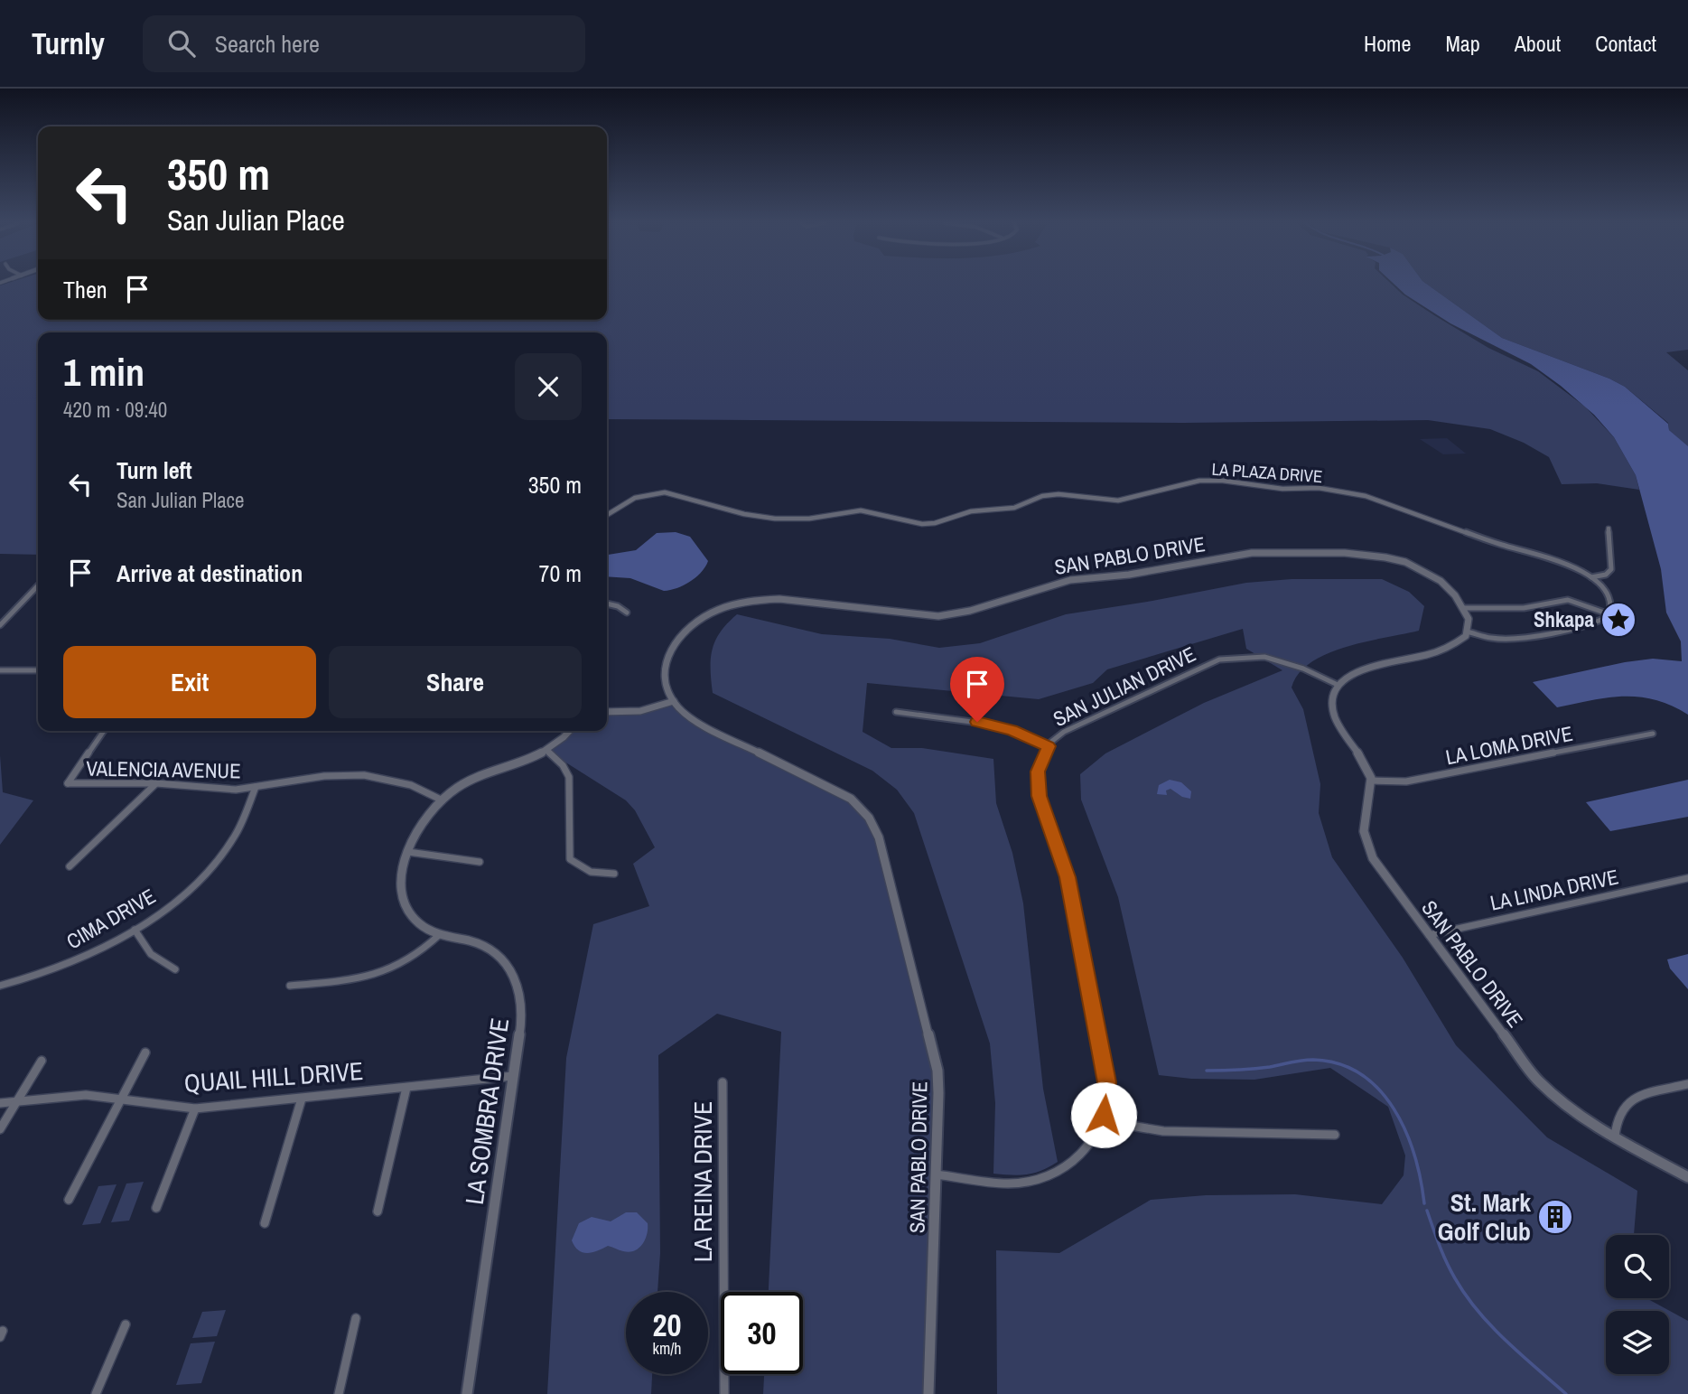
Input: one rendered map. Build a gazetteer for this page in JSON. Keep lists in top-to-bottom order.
{
  "streets": {
    "street": [
      "LA PLAZA DRIVE",
      "SAN PABLO DRIVE",
      "SAN JULIAN DRIVE",
      "LA LOMA DRIVE",
      "VALENCIA AVENUE",
      "LA LINDA DRIVE",
      "CIMA DRIVE",
      "QUAIL HILL DRIVE",
      "LA SOMBRA DRIVE",
      "LA REINA DRIVE"
    ]
  },
  "crossings": [
    ["SAN PABLO DRIVE", "SAN JULIAN DRIVE"],
    ["SAN PABLO DRIVE", "LA LOMA DRIVE"],
    ["SAN PABLO DRIVE", "LA LINDA DRIVE"],
    ["VALENCIA AVENUE", "CIMA DRIVE"],
    ["VALENCIA AVENUE", "LA SOMBRA DRIVE"],
    ["QUAIL HILL DRIVE", "LA SOMBRA DRIVE"]
  ],
  "places": {
    "place": ["Shkapa"],
    "building": ["St. Mark Golf Club"]
  },
  "page": {
    "header": "Turnly",
    "search": "Search here",
    "nav": [
      "Home",
      "Map",
      "About",
      "Contact"
    ],
    "turn": ["350 m", "San Julian Place"],
    "then": "Then",
    "heading": ["1 min", "420 m · 09:40"],
    "list": [
      {
        "name": "Turn left",
        "note": "San Julian Place",
        "value": "350 m"
      },
      {
        "name": "Arrive at destination",
        "value": "70 m"
      }
    ],
    "buttons": ["Exit", "Share"],
    "speed": "20 km/h",
    "limit": "30"
  }
}
